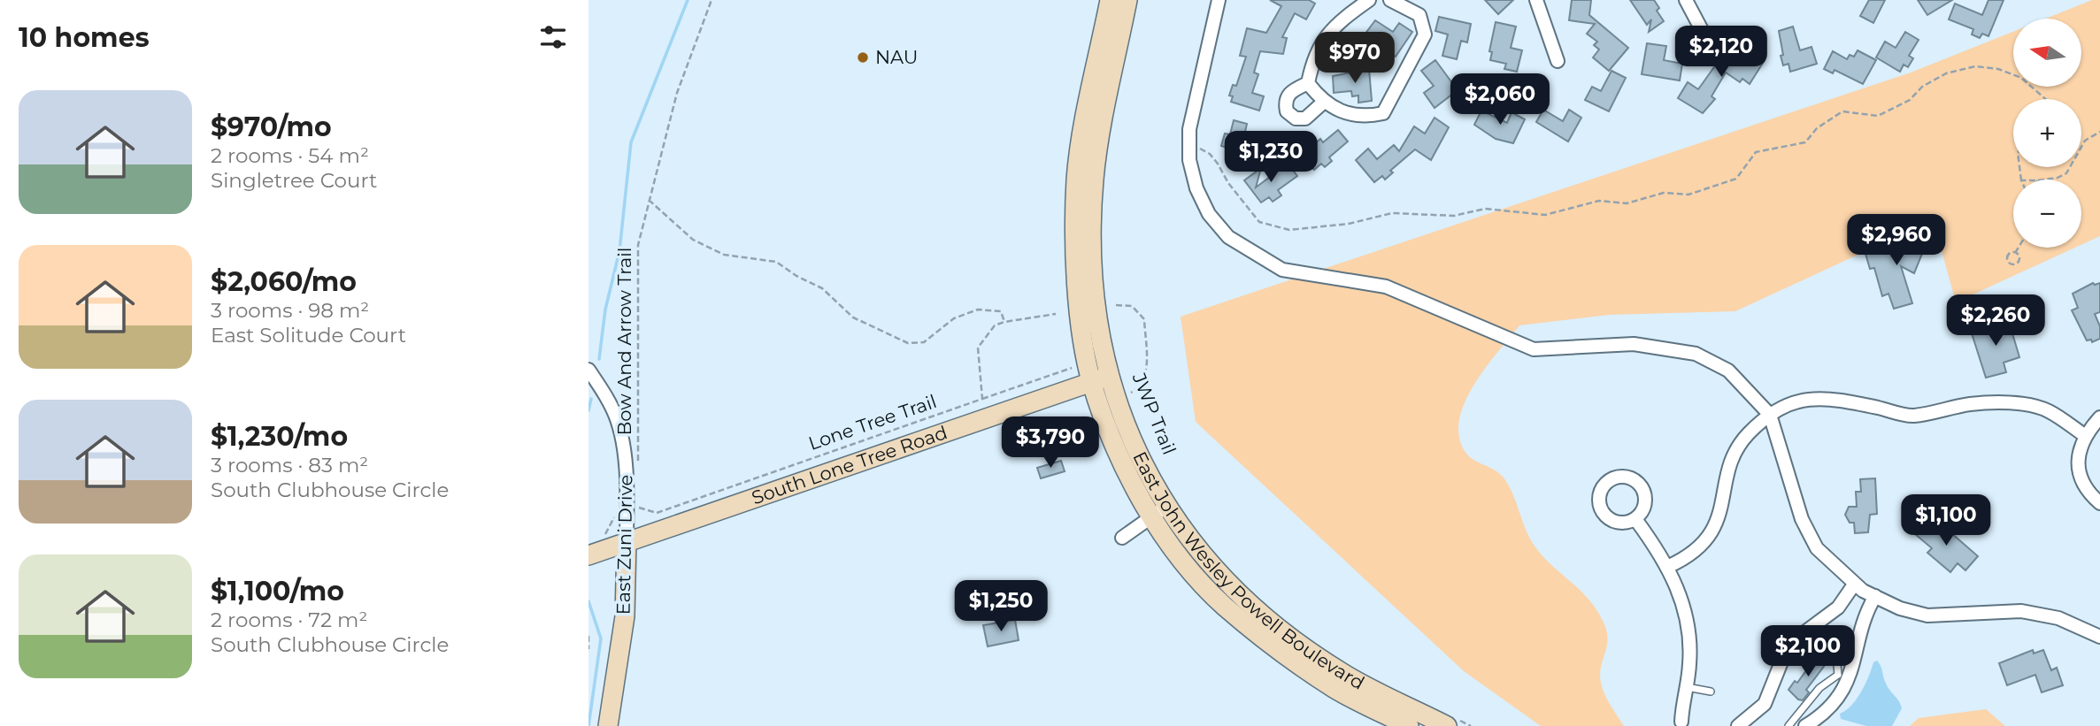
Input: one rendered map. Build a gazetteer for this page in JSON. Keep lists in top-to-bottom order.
{
  "streets": {
    "main road": ["South Lone Tree Road", "East Zuni Drive", "East John Wesley Powell Boulevard"],
    "path": ["Bow And Arrow Trail", "JWP Trail", "Lone Tree Trail"]
  },
  "crossings": [
    ["JWP Trail", "South Lone Tree Road"],
    ["JWP Trail", "East John Wesley Powell Boulevard"],
    ["South Lone Tree Road", "East Zuni Drive"],
    ["South Lone Tree Road", "East John Wesley Powell Boulevard"]
  ],
  "places": ["NAU"],
  "north": "left",
  "page": {
    "heading": "10 homes",
    "map_buttons": ["+", "−"],
    "price": [
      "$2,120",
      "$970",
      "$2,060",
      "$1,230",
      "$2,960",
      "$2,260",
      "$3,790",
      "$1,100",
      "$1,250",
      "$2,100"
    ],
    "list": [
      {
        "name": "$970/mo",
        "note": "2 rooms · 54 m² · Singletree Court"
      },
      {
        "name": "$2,060/mo",
        "note": "3 rooms · 98 m² · East Solitude Court"
      },
      {
        "name": "$1,230/mo",
        "note": "3 rooms · 83 m² · South Clubhouse Circle"
      },
      {
        "name": "$1,100/mo",
        "note": "2 rooms · 72 m² · South Clubhouse Circle"
      }
    ]
  }
}
